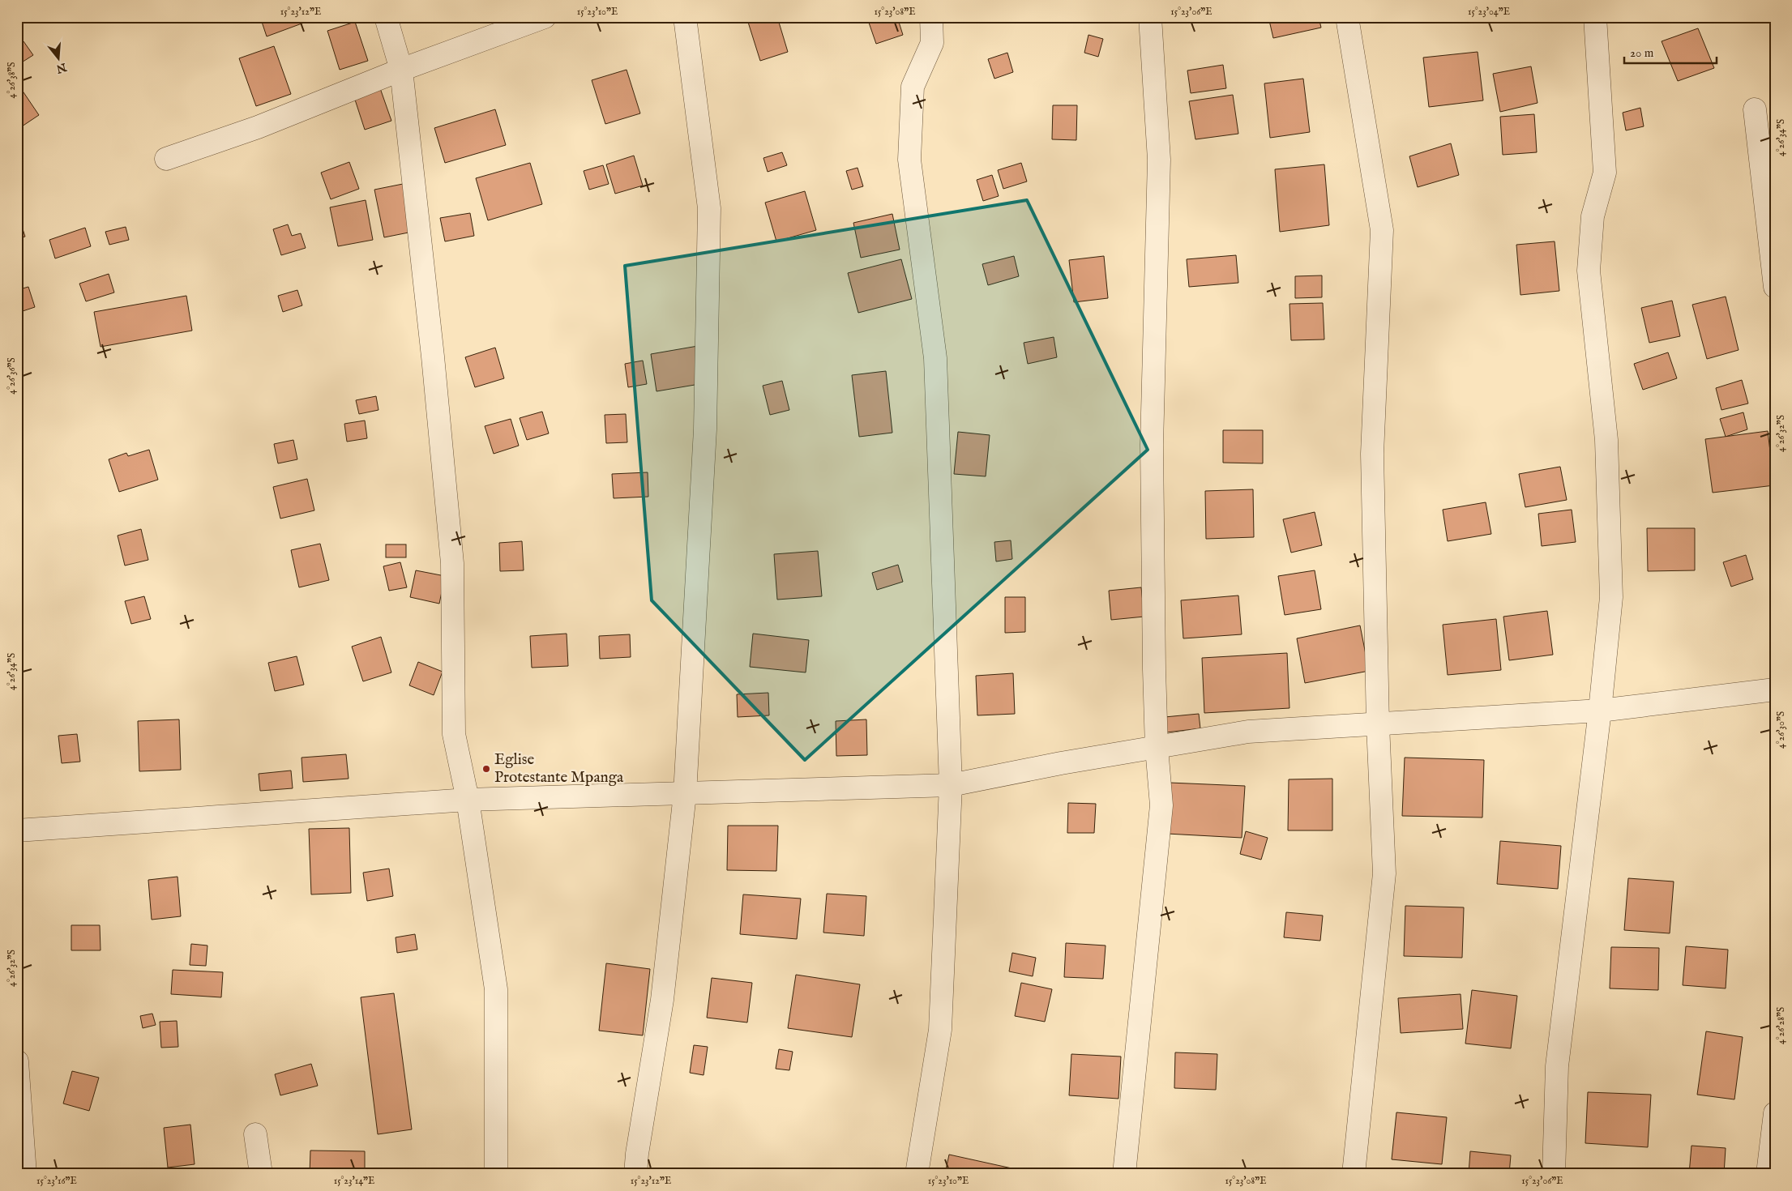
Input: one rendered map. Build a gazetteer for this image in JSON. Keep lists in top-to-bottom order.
{
  "places": ["Eglise Protestante Mpanga"],
  "scale_bar": "20 m",
  "north": "bottom",
  "coordinates": [
    "15°23'12\"E",
    "15°23'10\"E",
    "15°23'08\"E",
    "15°23'06\"E",
    "15°23'04\"E",
    "4°26'38\"S",
    "4°26'34\"S",
    "4°26'36\"S",
    "4°26'32\"S",
    "4°26'30\"S",
    "4°26'28\"S",
    "15°23'16\"E",
    "15°23'14\"E"
  ]
}
